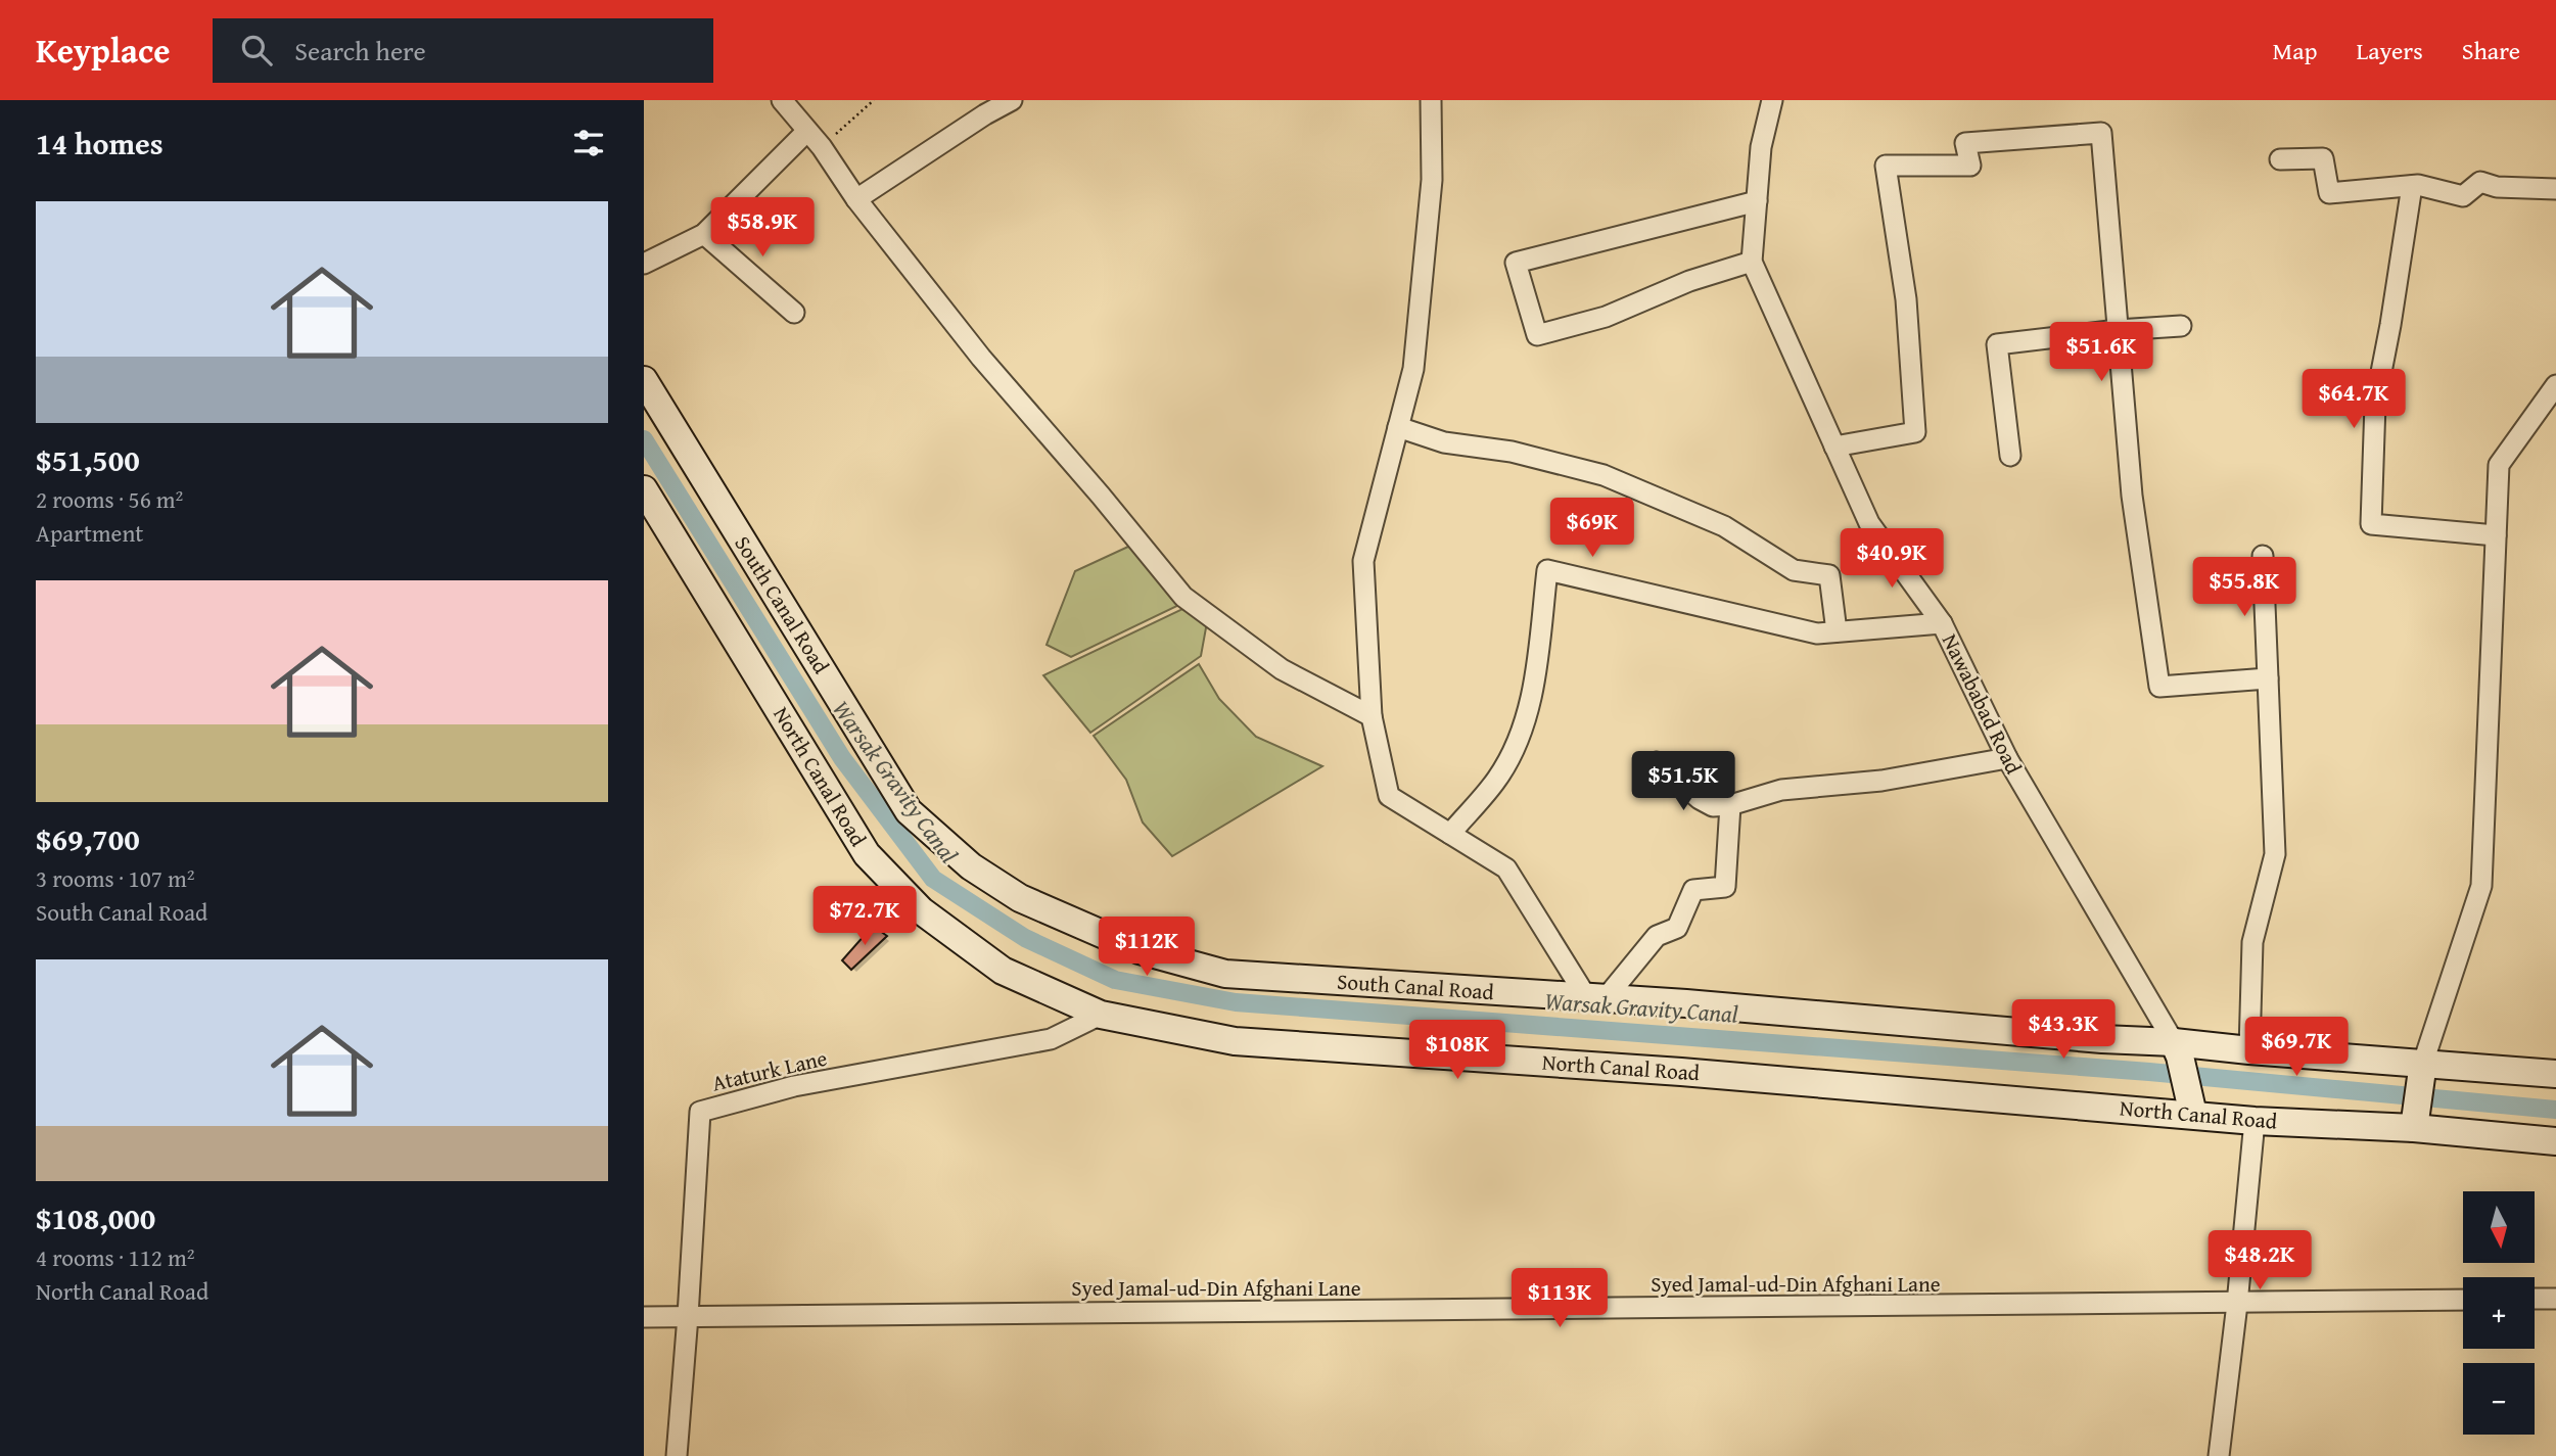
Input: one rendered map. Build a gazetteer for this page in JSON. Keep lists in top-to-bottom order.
{
  "streets": {
    "main road": ["South Canal Road", "North Canal Road"],
    "street": ["Nawababad Road", "Ataturk Lane", "Syed Jamal-ud-Din Afghani Lane"]
  },
  "crossings": [
    ["South Canal Road", "Nawababad Road"],
    ["North Canal Road", "Ataturk Lane"],
    ["Ataturk Lane", "Syed Jamal-ud-Din Afghani Lane"]
  ],
  "water": ["Warsak Gravity Canal"],
  "north": "bottom",
  "page": {
    "header": "Keyplace",
    "search": "Search here",
    "nav": ["Map", "Layers", "Share"],
    "heading": "14 homes",
    "list": [
      {
        "name": "$51,500",
        "note": "2 rooms · 56 m² · Apartment"
      },
      {
        "name": "$69,700",
        "note": "3 rooms · 107 m² · South Canal Road"
      },
      {
        "name": "$108,000",
        "note": "4 rooms · 112 m² · North Canal Road"
      }
    ],
    "price": [
      "$58.9K",
      "$51.6K",
      "$64.7K",
      "$69K",
      "$40.9K",
      "$55.8K",
      "$51.5K",
      "$72.7K",
      "$112K",
      "$43.3K",
      "$69.7K",
      "$108K",
      "$48.2K",
      "$113K"
    ],
    "map_buttons": ["+", "−"]
  }
}
